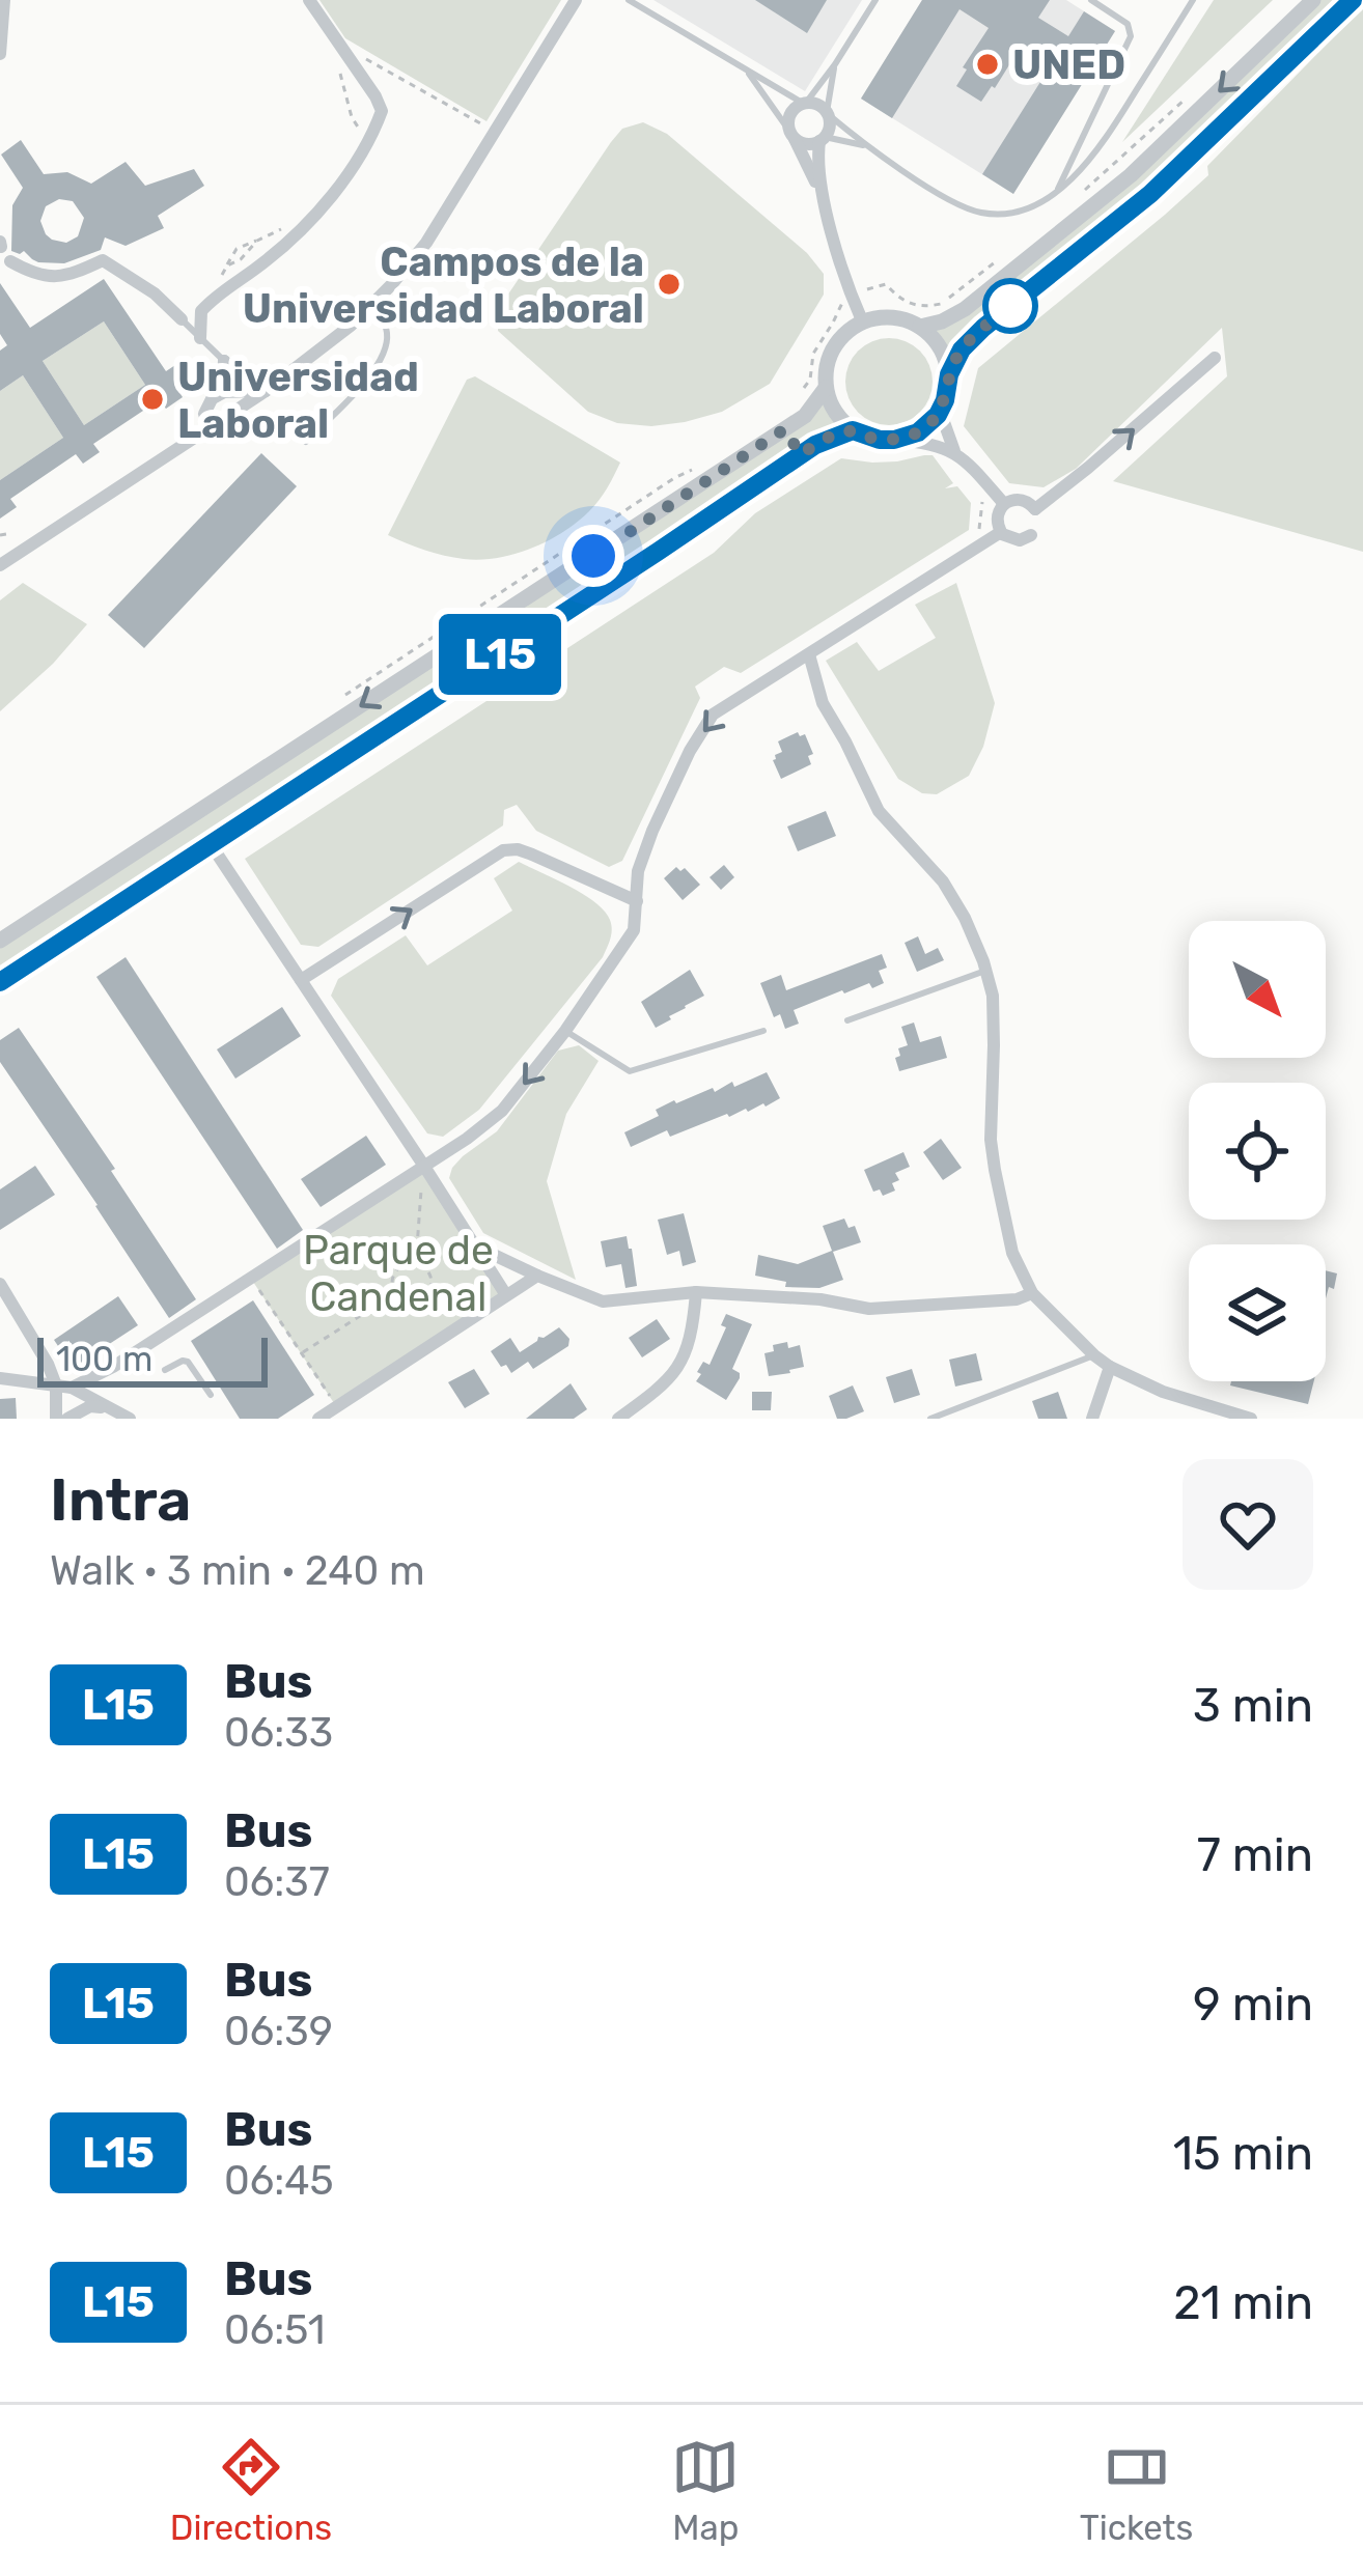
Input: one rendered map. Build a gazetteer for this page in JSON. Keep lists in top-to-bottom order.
{
  "parks": ["Parque de Candenal"],
  "places": ["UNED", "Campos de la Universidad Laboral", "Universidad Laboral"],
  "lines": ["bus line L15"],
  "scale_bar": "100 m",
  "north": "bottom right",
  "page": {
    "on_map": "L15",
    "scale": "100 m",
    "heading": ["Intra", "Walk · 3 min · 240 m"],
    "list": [
      {
        "mark": "L15",
        "name": "Bus",
        "note": "06:33",
        "value": "3 min"
      },
      {
        "mark": "L15",
        "name": "Bus",
        "note": "06:37",
        "value": "7 min"
      },
      {
        "mark": "L15",
        "name": "Bus",
        "note": "06:39",
        "value": "9 min"
      },
      {
        "mark": "L15",
        "name": "Bus",
        "note": "06:45",
        "value": "15 min"
      },
      {
        "mark": "L15",
        "name": "Bus",
        "note": "06:51",
        "value": "21 min"
      }
    ],
    "tabs": ["Directions", "Map", "Tickets"]
  }
}
